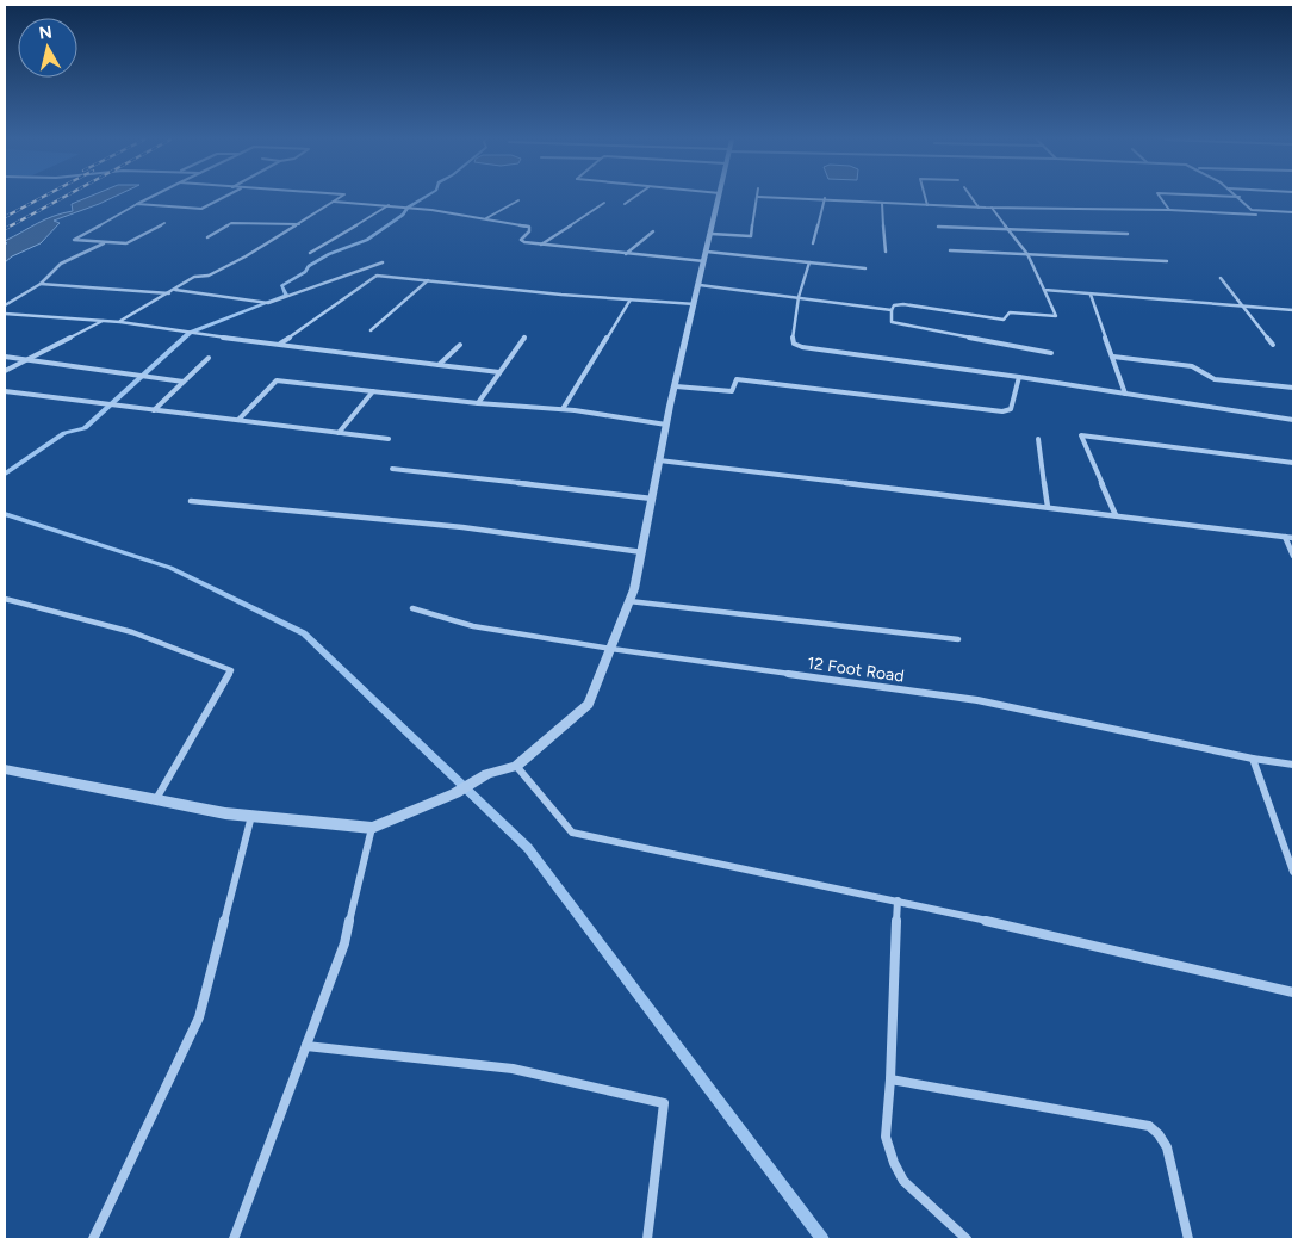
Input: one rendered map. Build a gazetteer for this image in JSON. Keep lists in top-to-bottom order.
{
  "streets": {
    "street": ["12 Foot Road"]
  },
  "north": "top"
}
